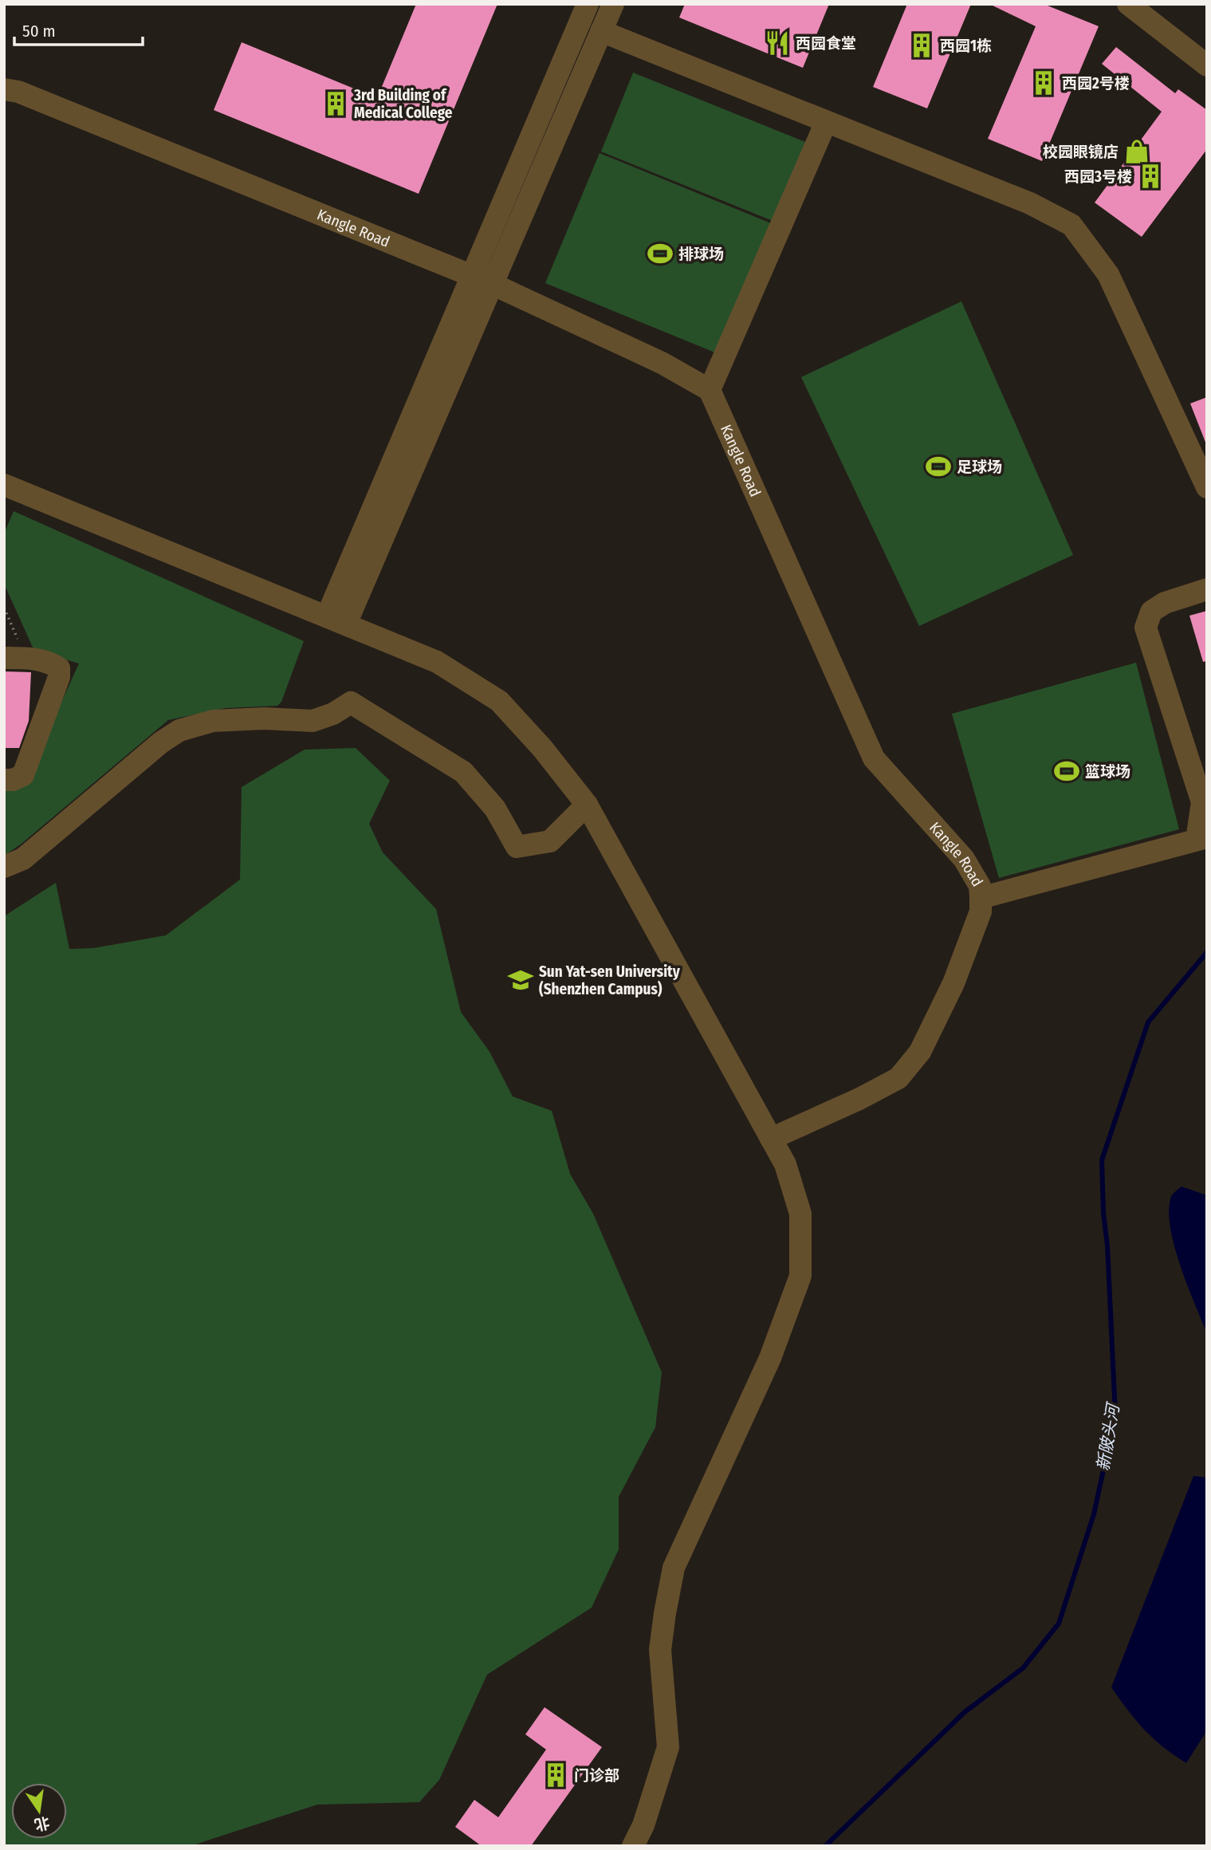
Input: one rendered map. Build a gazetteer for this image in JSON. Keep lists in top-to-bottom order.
{
  "streets": {
    "lane": ["Kangle Road"]
  },
  "water": ["新陂头河"],
  "places": {
    "restaurant": ["西园食堂"],
    "building": [
      "西园1栋",
      "西园2号楼",
      "3rd Building of Medical College",
      "西园3号楼",
      "门诊部"
    ],
    "shop": ["校园眼镜店"],
    "sports": ["排球场", "足球场", "篮球场"],
    "school or university": ["Sun Yat-sen University (Shenzhen Campus)"]
  },
  "scale_bar": "50 m",
  "north": "bottom"
}
